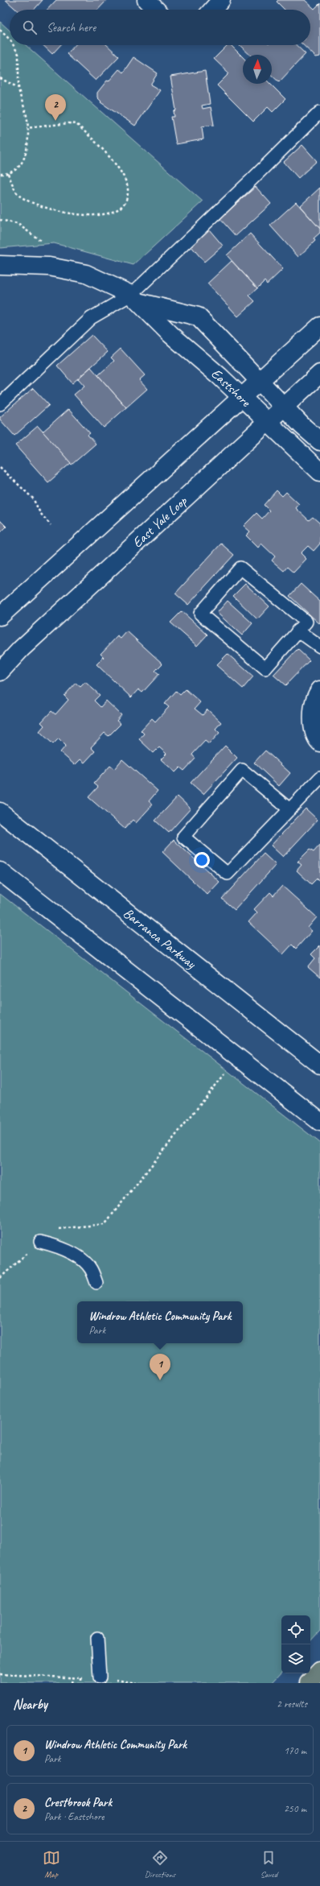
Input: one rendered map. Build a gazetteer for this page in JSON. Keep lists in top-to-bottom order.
{
  "streets": {
    "main road": ["Eastshore", "East Yale Loop", "Barranca Parkway"]
  },
  "crossings": [
    ["Eastshore", "East Yale Loop"]
  ],
  "north": "top",
  "page": {
    "search": "Search here",
    "pins": ["2", "1"],
    "popup": ["Windrow Athletic Community Park", "Park"],
    "heading": ["Nearby", "2 results"],
    "list": [
      {
        "mark": "1",
        "name": "Windrow Athletic Community Park",
        "note": "Park",
        "value": "170 m"
      },
      {
        "mark": "2",
        "name": "Crestbrook Park",
        "note": "Park · Eastshore",
        "value": "250 m"
      }
    ],
    "nav": ["Map", "Directions", "Saved"]
  }
}
